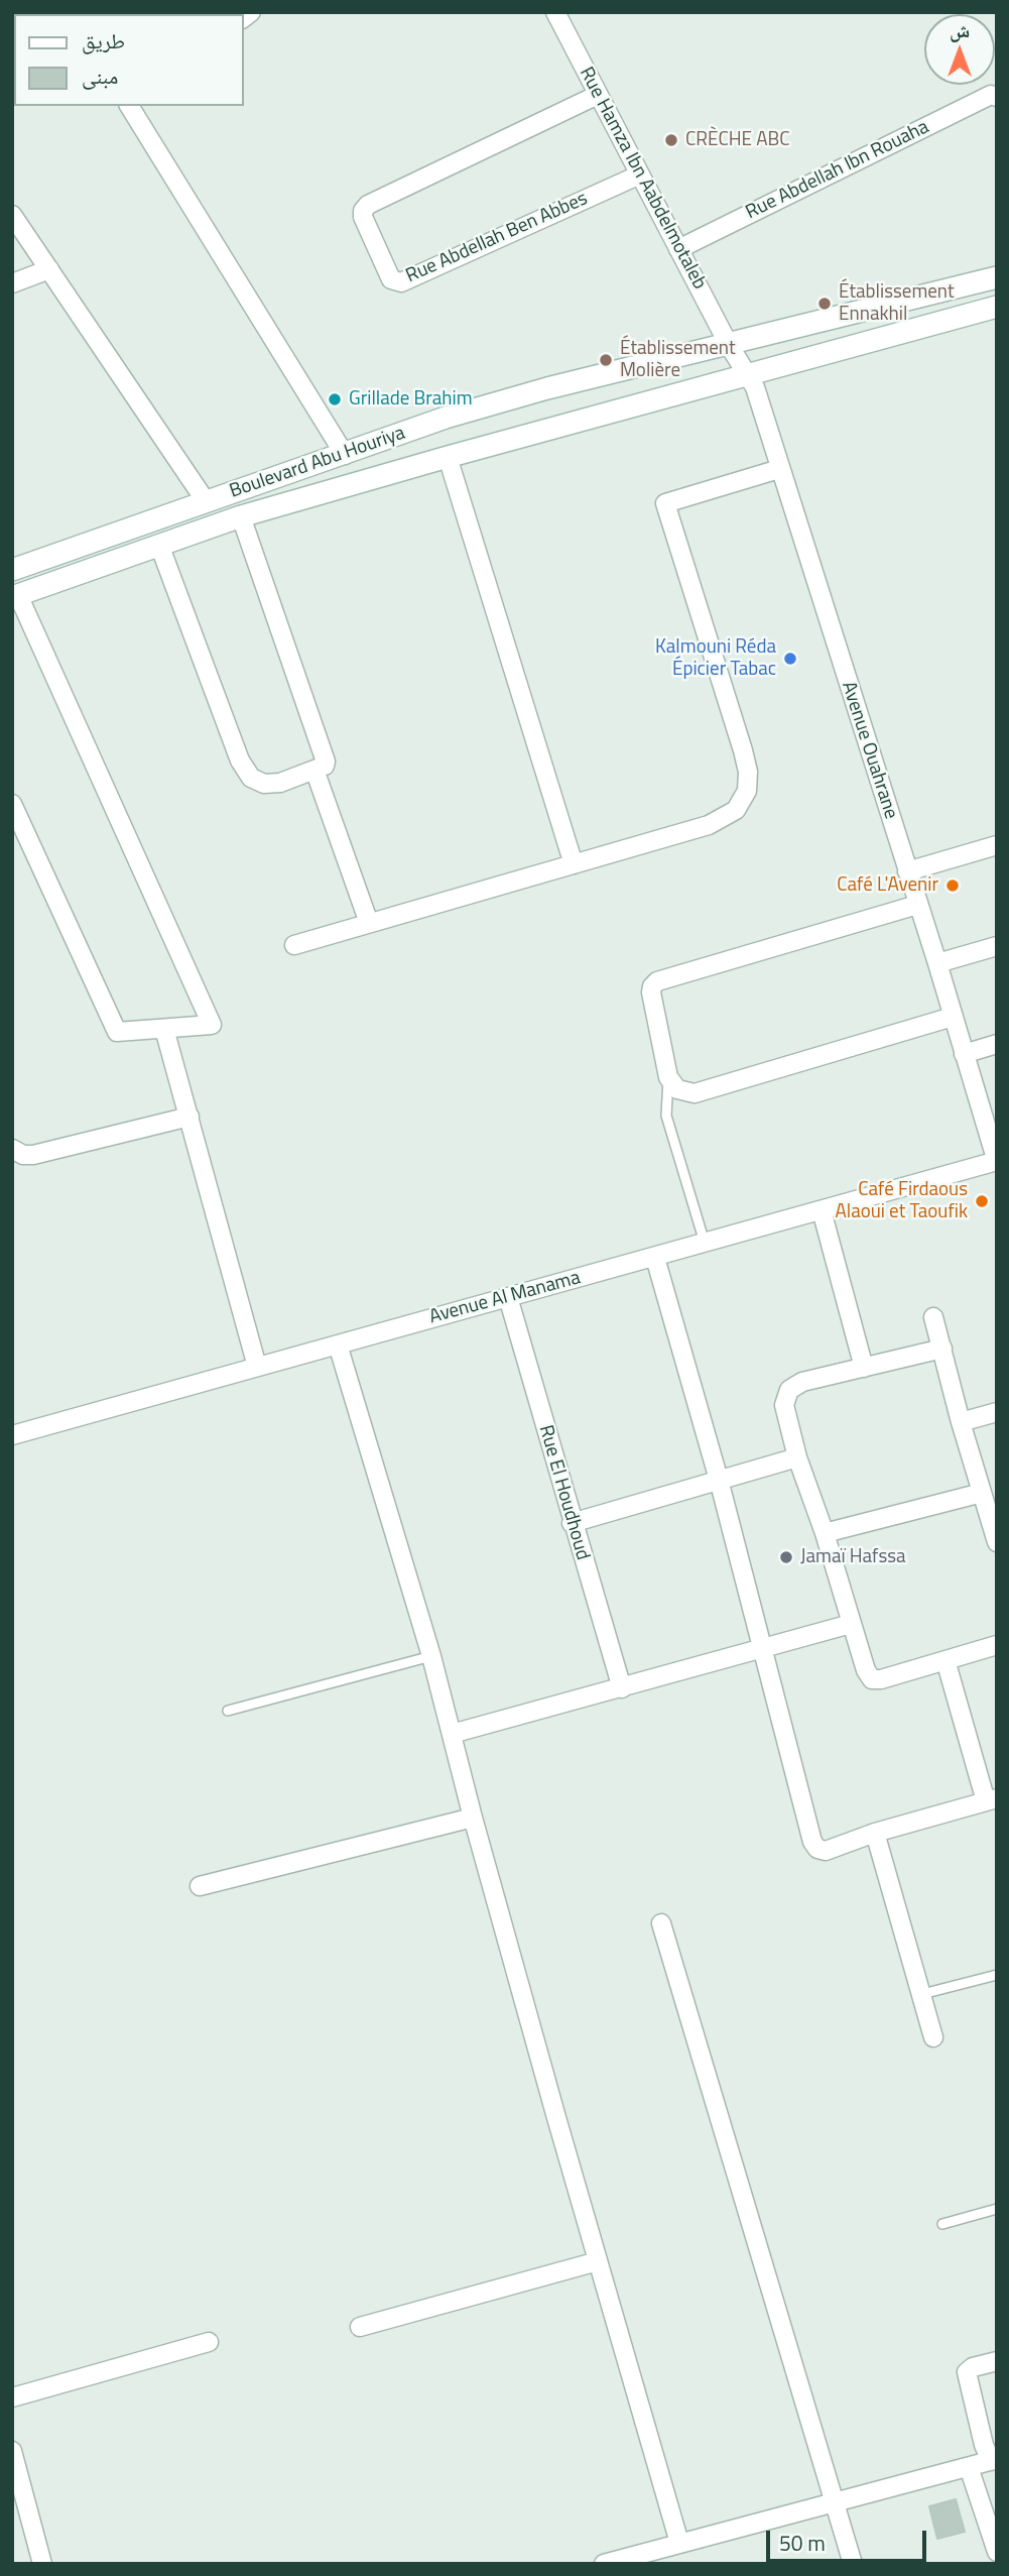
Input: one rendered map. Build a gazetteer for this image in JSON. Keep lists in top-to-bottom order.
{
  "streets": {
    "main road": ["Boulevard Abu Houriya"],
    "street": [
      "Rue Abdellah Ibn Rouaha",
      "Rue Hamza Ibn Aabdelmotaleb",
      "Rue Abdellah Ben Abbes",
      "Avenue Ouahrane",
      "Avenue Al Manama",
      "Rue El Houdhoud"
    ]
  },
  "crossings": [
    ["Rue Abdellah Ibn Rouaha", "Rue Hamza Ibn Aabdelmotaleb"],
    ["Rue Hamza Ibn Aabdelmotaleb", "Rue Abdellah Ben Abbes"],
    ["Rue Hamza Ibn Aabdelmotaleb", "Boulevard Abu Houriya"],
    ["Rue Hamza Ibn Aabdelmotaleb", "Avenue Ouahrane"],
    ["Boulevard Abu Houriya", "Avenue Ouahrane"],
    ["Avenue Ouahrane", "Avenue Al Manama"],
    ["Avenue Al Manama", "Rue El Houdhoud"]
  ],
  "places": [
    "CRÈCHE ABC",
    "Établissement Ennakhil",
    "Établissement Molière",
    "Grillade Brahim",
    "Kalmouni Réda Épicier Tabac",
    "Café L'Avenir",
    "Café Firdaous Alaoui et Taoufik",
    "Jamaï Hafssa"
  ],
  "legend": ["طريق", "مبنى"],
  "scale_bar": "50 m",
  "north": "top"
}
